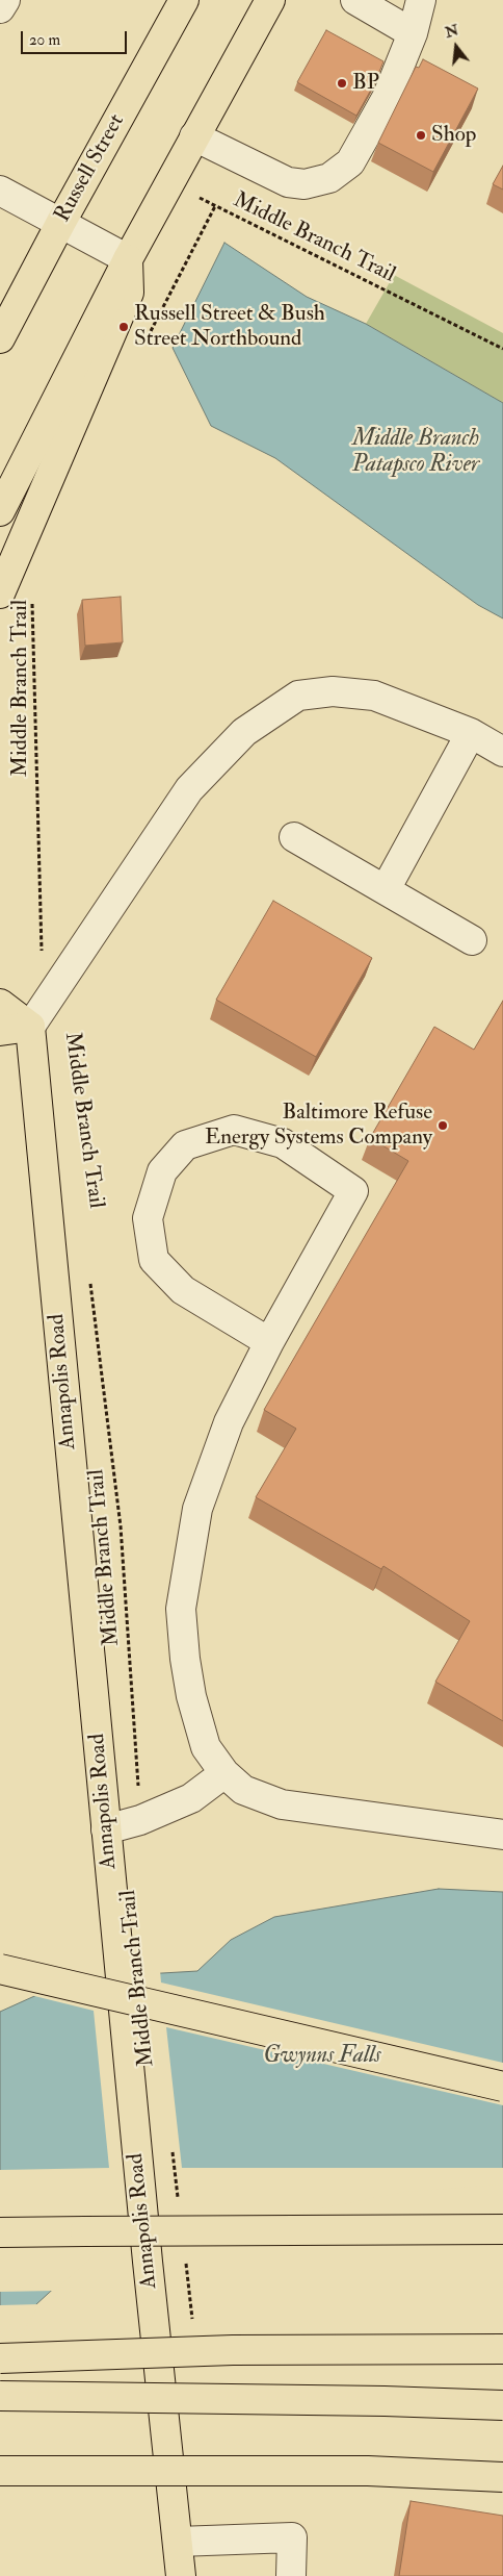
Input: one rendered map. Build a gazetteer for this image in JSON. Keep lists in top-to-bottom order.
{
  "streets": {
    "main road": ["Russell Street", "Annapolis Road"],
    "path": ["Middle Branch Trail"]
  },
  "water": ["Middle Branch Patapsco River", "Gwynns Falls"],
  "places": [
    "BP",
    "Shop",
    "Russell Street & Bush Street Northbound",
    "Baltimore Refuse Energy Systems Company"
  ],
  "scale_bar": "20 m",
  "north": "top"
}
